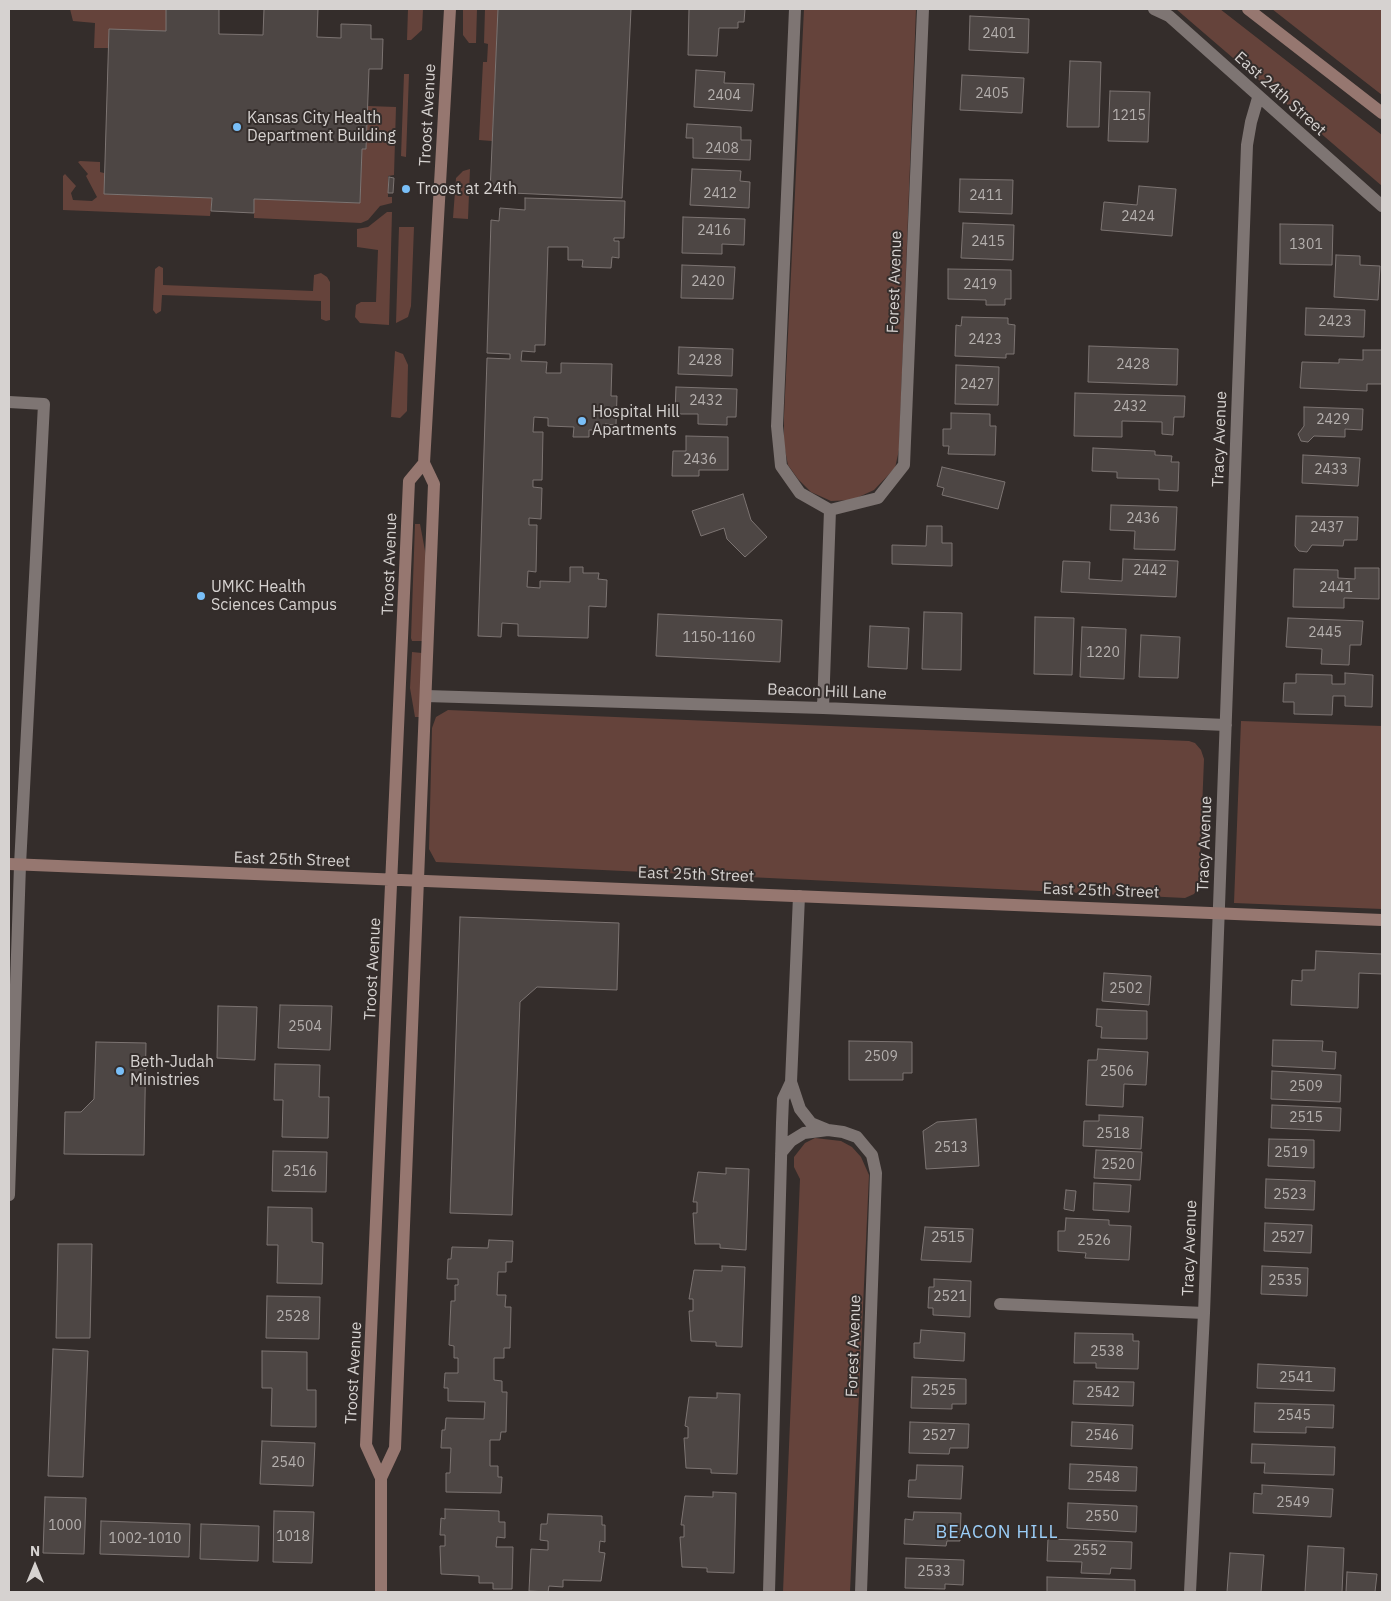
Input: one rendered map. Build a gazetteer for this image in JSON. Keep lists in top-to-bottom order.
{
  "streets": {
    "main road": ["Troost Avenue", "East 25th Street"],
    "street": [
      "East 24th Street",
      "Forest Avenue",
      "Tracy Avenue",
      "Beacon Hill Lane"
    ]
  },
  "crossings": [
    ["East 24th Street", "Tracy Avenue"],
    ["Troost Avenue", "Beacon Hill Lane"],
    ["Troost Avenue", "East 25th Street"],
    ["Forest Avenue", "East 25th Street"],
    ["Tracy Avenue", "Beacon Hill Lane"],
    ["Tracy Avenue", "East 25th Street"]
  ],
  "districts": ["BEACON HILL"],
  "places": [
    "Kansas City Health Department Building",
    "Troost at 24th",
    "Hospital Hill Apartments",
    "UMKC Health Sciences Campus",
    "Beth-Judah Ministries"
  ],
  "house_numbers": [
    "2401",
    "2405",
    "2404",
    "1215",
    "2408",
    "2412",
    "2411",
    "2424",
    "2416",
    "2415",
    "1301",
    "2420",
    "2419",
    "2423",
    "2423",
    "2428",
    "2428",
    "2427",
    "2432",
    "2432",
    "2429",
    "2436",
    "2433",
    "2436",
    "2437",
    "2442",
    "2441",
    "2445",
    "1150-1160",
    "1220",
    "2502",
    "2504",
    "2509",
    "2506",
    "2509",
    "2515",
    "2518",
    "2513",
    "2519",
    "2520",
    "2516",
    "2523",
    "2515",
    "2527",
    "2526",
    "2535",
    "2521",
    "2528",
    "2538",
    "2541",
    "2525",
    "2542",
    "2545",
    "2527",
    "2546",
    "2540",
    "2548",
    "2549",
    "2550",
    "1000",
    "1018",
    "1002-1010",
    "2552",
    "2533"
  ],
  "north": "top"
}
